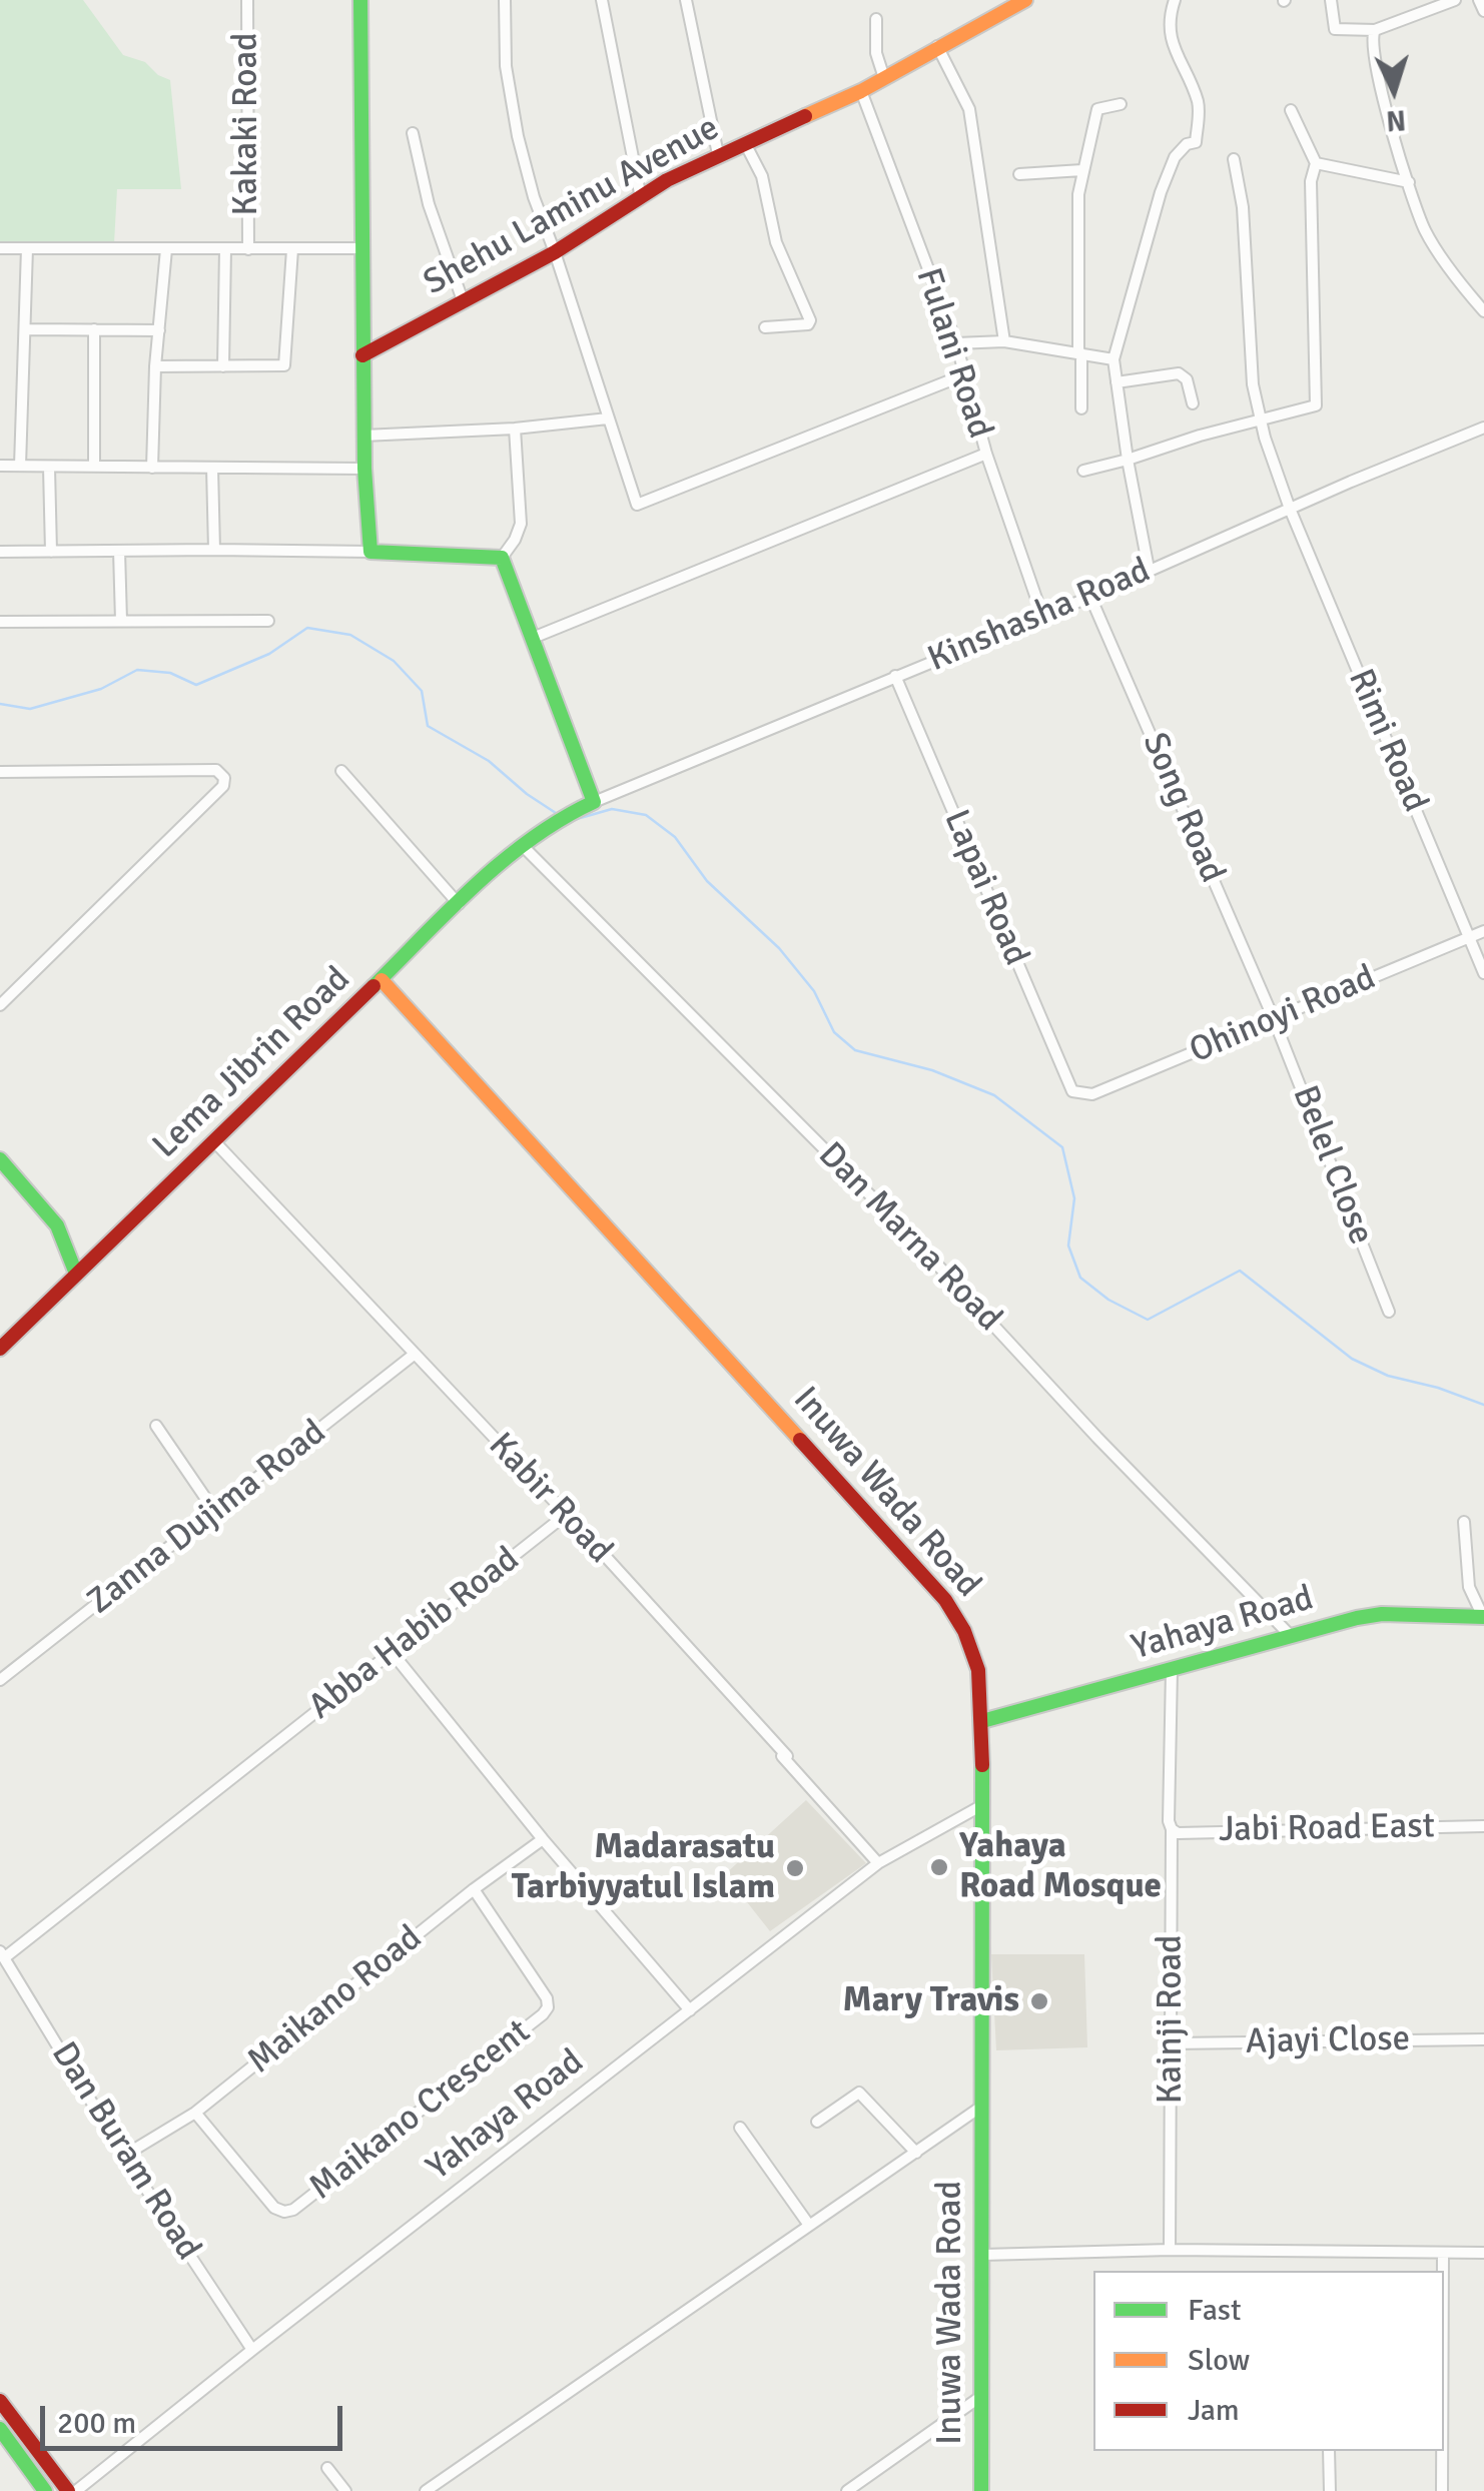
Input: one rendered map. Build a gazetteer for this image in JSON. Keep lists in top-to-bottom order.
{
  "streets": {
    "street": [
      "Kakaki Road",
      "Shehu Laminu Avenue",
      "Fulani Road",
      "Kinshasha Road",
      "Rimi Road",
      "Song Road",
      "Lapai Road",
      "Ohinoyi Road",
      "Lema Jibrin Road",
      "Belel Close",
      "Dan Marna Road",
      "Inuwa Wada Road",
      "Kabir Road",
      "Zanna Dujima Road",
      "Yahaya Road",
      "Abba Habib Road",
      "Jabi Road East",
      "Maikano Road",
      "Kainji Road",
      "Ajayi Close",
      "Maikano Crescent",
      "Dan Buram Road"
    ]
  },
  "crossings": [
    ["Shehu Laminu Avenue", "Fulani Road"],
    ["Fulani Road", "Kinshasha Road"],
    ["Kinshasha Road", "Rimi Road"],
    ["Kinshasha Road", "Song Road"],
    ["Kinshasha Road", "Lapai Road"],
    ["Kinshasha Road", "Lema Jibrin Road"],
    ["Rimi Road", "Ohinoyi Road"],
    ["Song Road", "Ohinoyi Road"],
    ["Song Road", "Belel Close"],
    ["Lapai Road", "Ohinoyi Road"],
    ["Ohinoyi Road", "Belel Close"],
    ["Lema Jibrin Road", "Dan Marna Road"],
    ["Lema Jibrin Road", "Inuwa Wada Road"],
    ["Lema Jibrin Road", "Kabir Road"],
    ["Dan Marna Road", "Yahaya Road"],
    ["Inuwa Wada Road", "Yahaya Road"],
    ["Kabir Road", "Zanna Dujima Road"],
    ["Kabir Road", "Yahaya Road"],
    ["Kabir Road", "Abba Habib Road"],
    ["Yahaya Road", "Kainji Road"],
    ["Yahaya Road", "Dan Buram Road"],
    ["Abba Habib Road", "Dan Buram Road"],
    ["Jabi Road East", "Kainji Road"],
    ["Maikano Road", "Maikano Crescent"],
    ["Maikano Road", "Dan Buram Road"],
    ["Kainji Road", "Ajayi Close"]
  ],
  "places": ["Yahaya Road Mosque", "Madarasatu Tarbiyyatul Islam", "Mary Travis"],
  "legend": ["Fast", "Slow", "Jam"],
  "scale_bar": "200 m",
  "north": "bottom"
}
